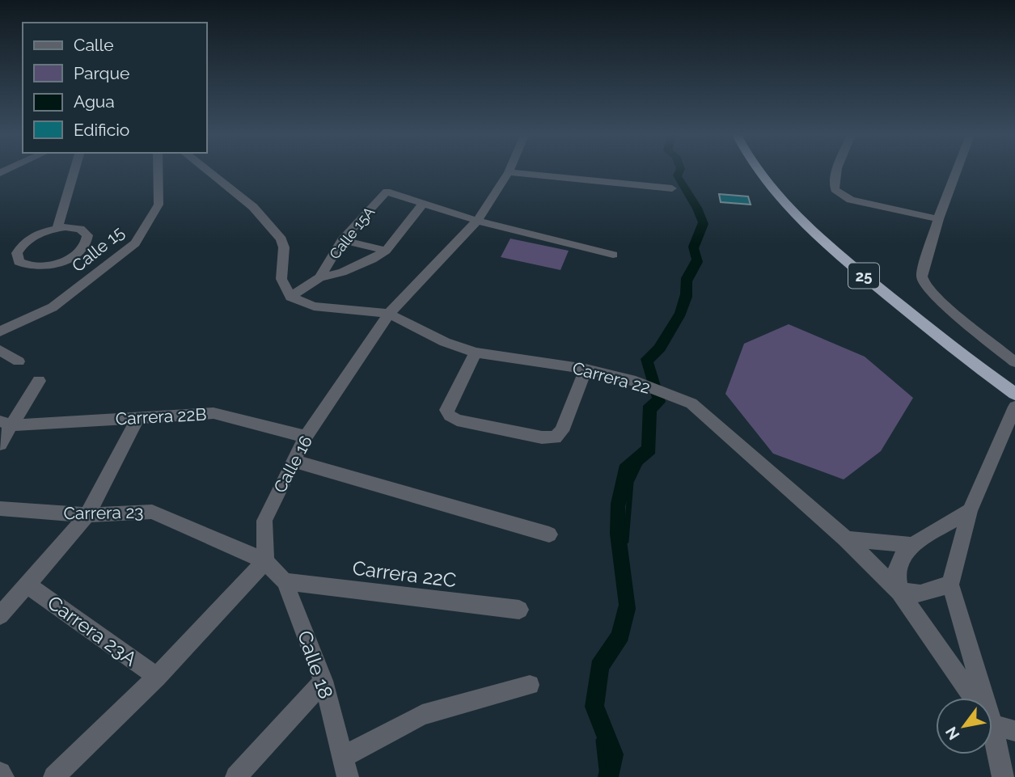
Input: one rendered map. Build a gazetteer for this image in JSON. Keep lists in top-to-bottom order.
{
  "streets": {
    "highway": ["25"],
    "street": [
      "Calle 15A",
      "Calle 15",
      "Carrera 22",
      "Carrera 22B",
      "Calle 16",
      "Carrera 23",
      "Carrera 22C",
      "Carrera 23A",
      "Calle 18"
    ]
  },
  "crossings": [
    ["Calle 15A", "Carrera 22"],
    ["Carrera 22", "Calle 16"],
    ["Carrera 22B", "Calle 16"],
    ["Calle 16", "Carrera 23"],
    ["Calle 16", "Calle 18"],
    ["Carrera 23", "Calle 18"],
    ["Carrera 22C", "Calle 18"]
  ],
  "legend": [
    "Calle",
    "Parque",
    "Agua",
    "Edificio"
  ],
  "north": "bottom left"
}
